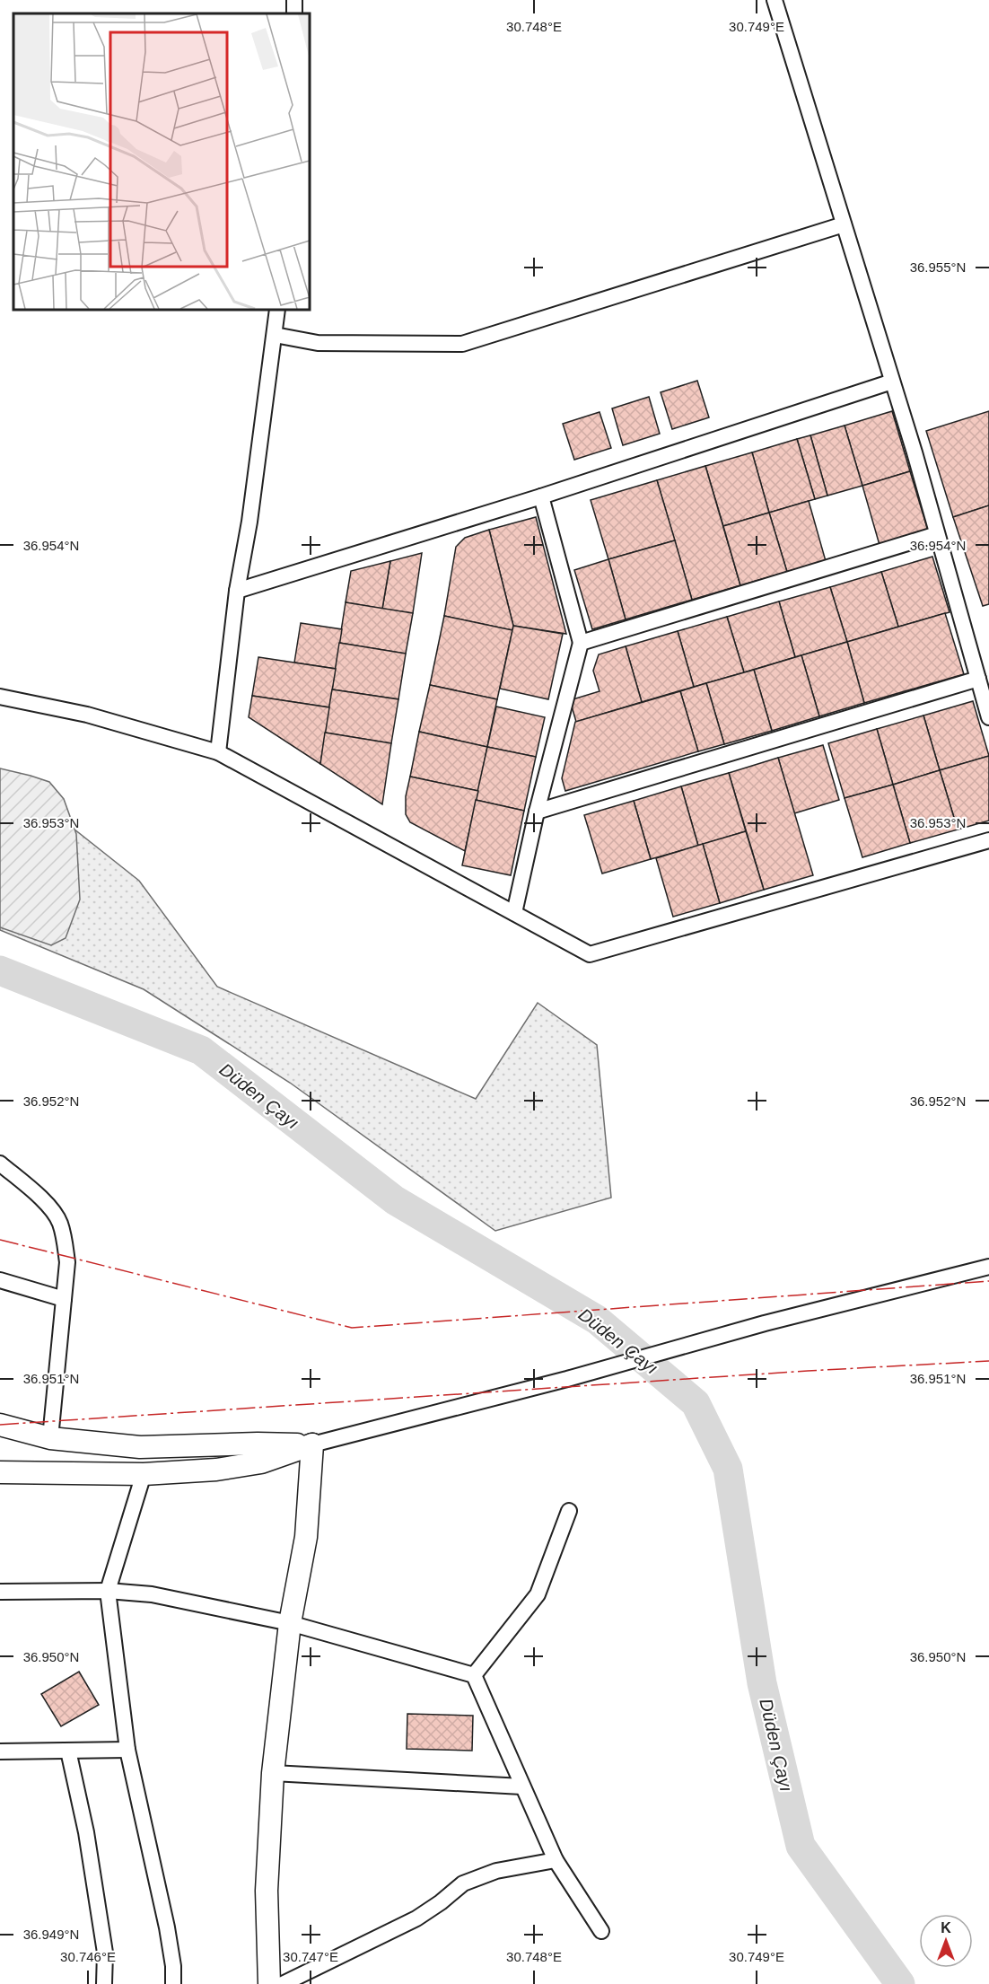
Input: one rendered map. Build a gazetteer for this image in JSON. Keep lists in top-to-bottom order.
{
  "water": ["Düden Çayı"],
  "north": "top",
  "coordinates": [
    "30.748°E",
    "30.749°E",
    "36.955°N",
    "36.954°N",
    "36.953°N",
    "36.952°N",
    "36.951°N",
    "36.950°N",
    "36.949°N",
    "30.746°E",
    "30.747°E"
  ]
}
